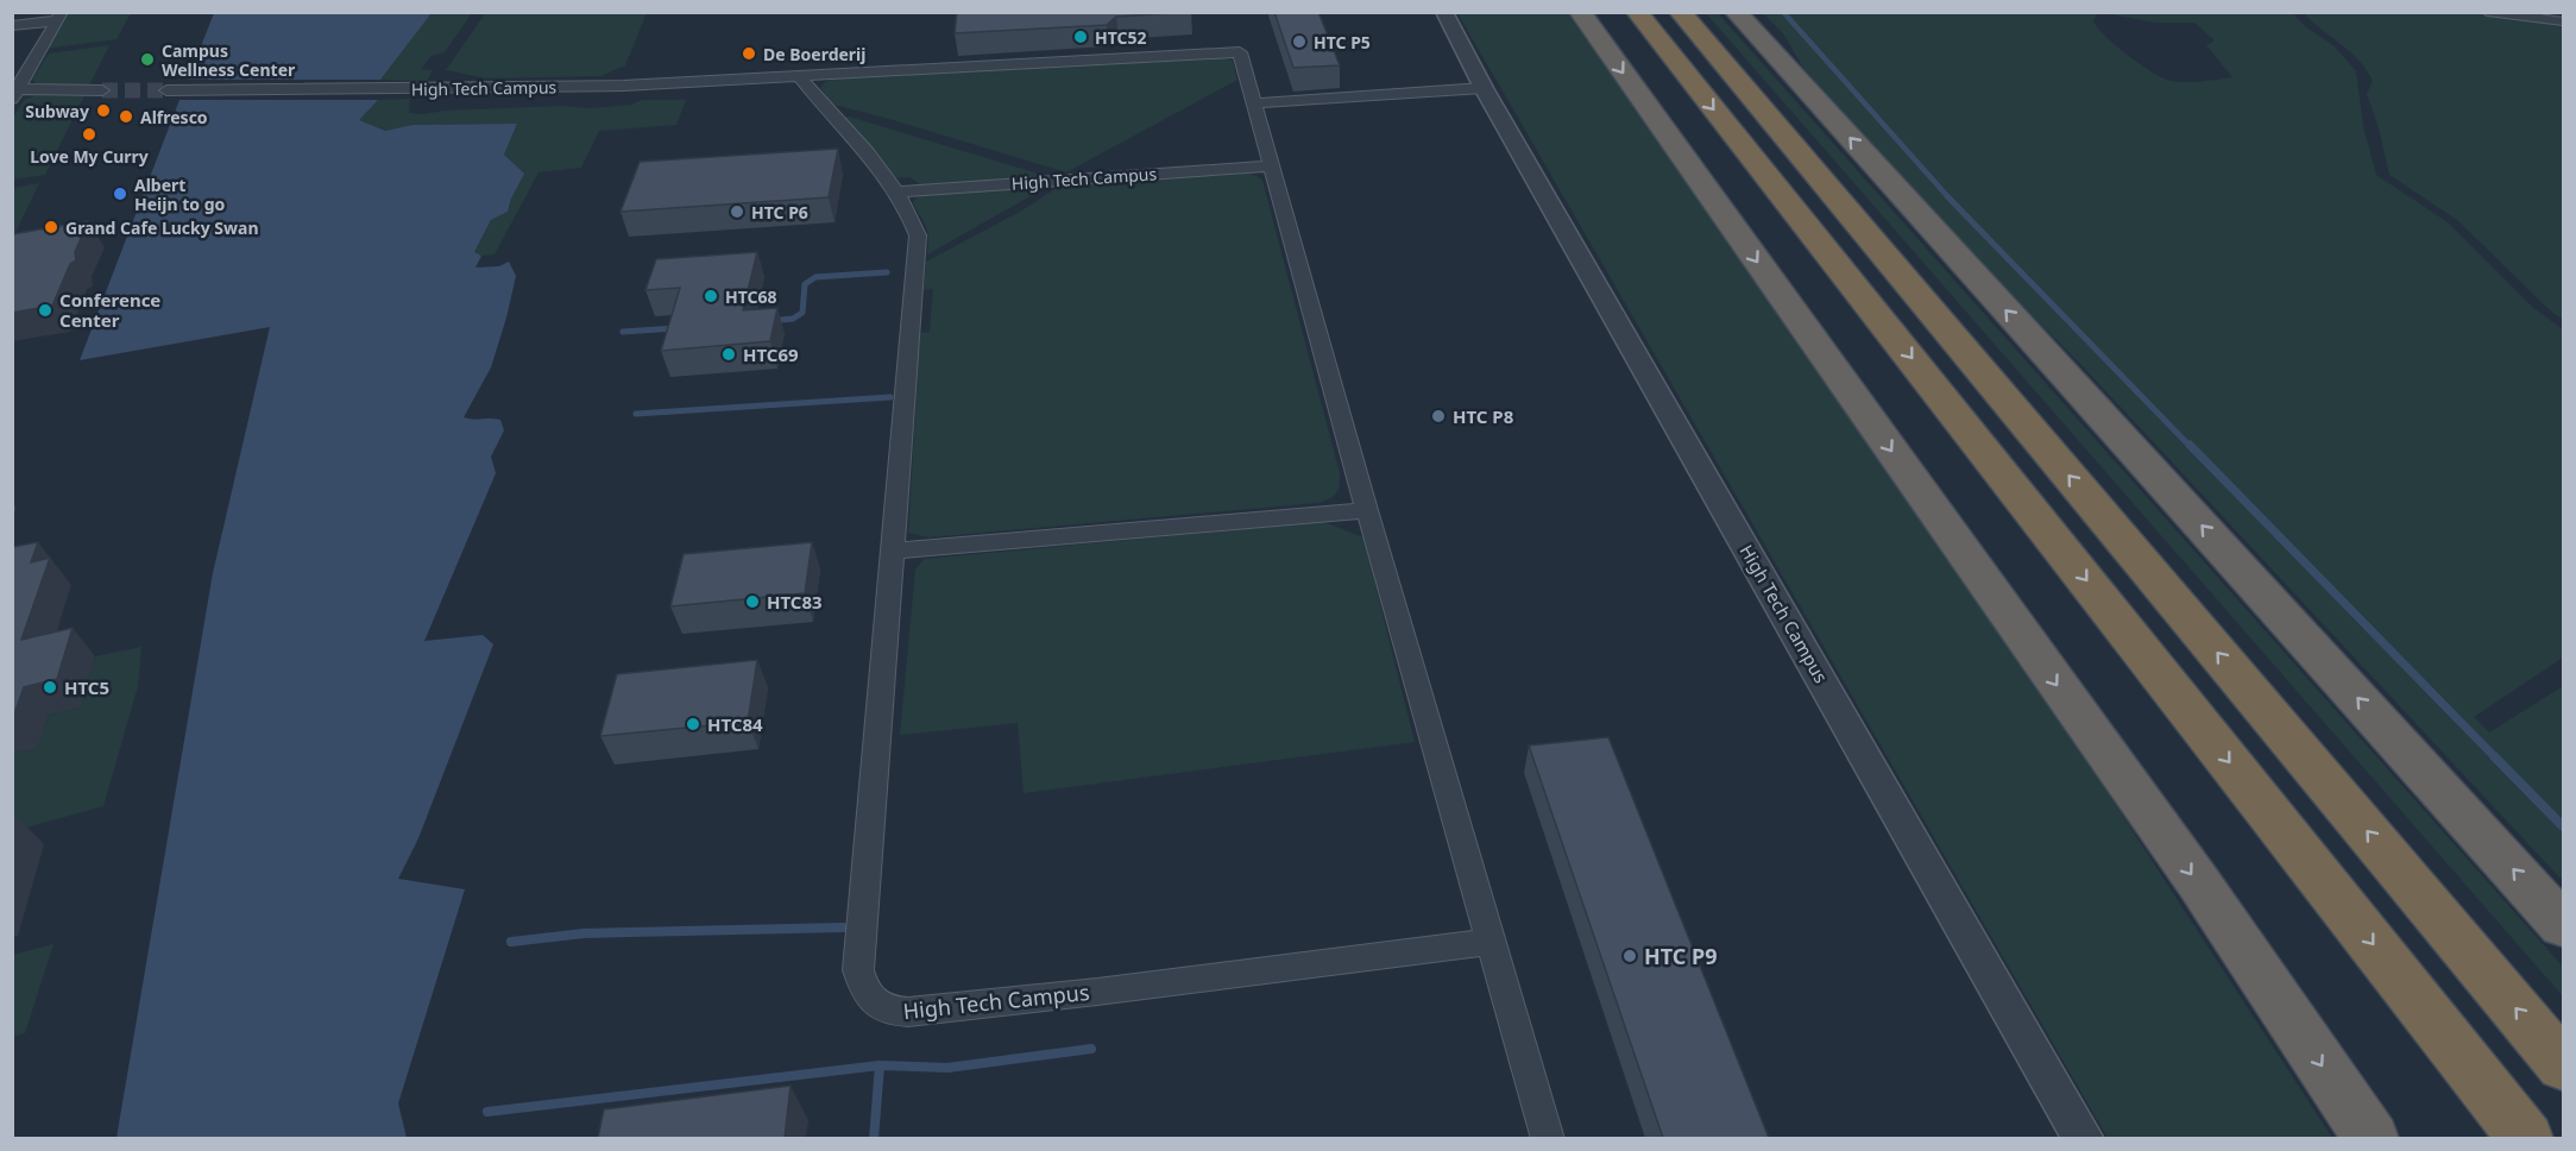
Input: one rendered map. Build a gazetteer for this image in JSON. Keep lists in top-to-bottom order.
{
  "streets": {
    "street": ["High Tech Campus"]
  },
  "places": [
    "HTC52",
    "HTC P5",
    "De Boerderij",
    "Campus Wellness Center",
    "Subway",
    "Alfresco",
    "Love My Curry",
    "Albert Heijn to go",
    "HTC P6",
    "Grand Cafe Lucky Swan",
    "HTC68",
    "Conference Center",
    "HTC69",
    "HTC P8",
    "HTC83",
    "HTC5",
    "HTC84",
    "HTC P9"
  ]
}
